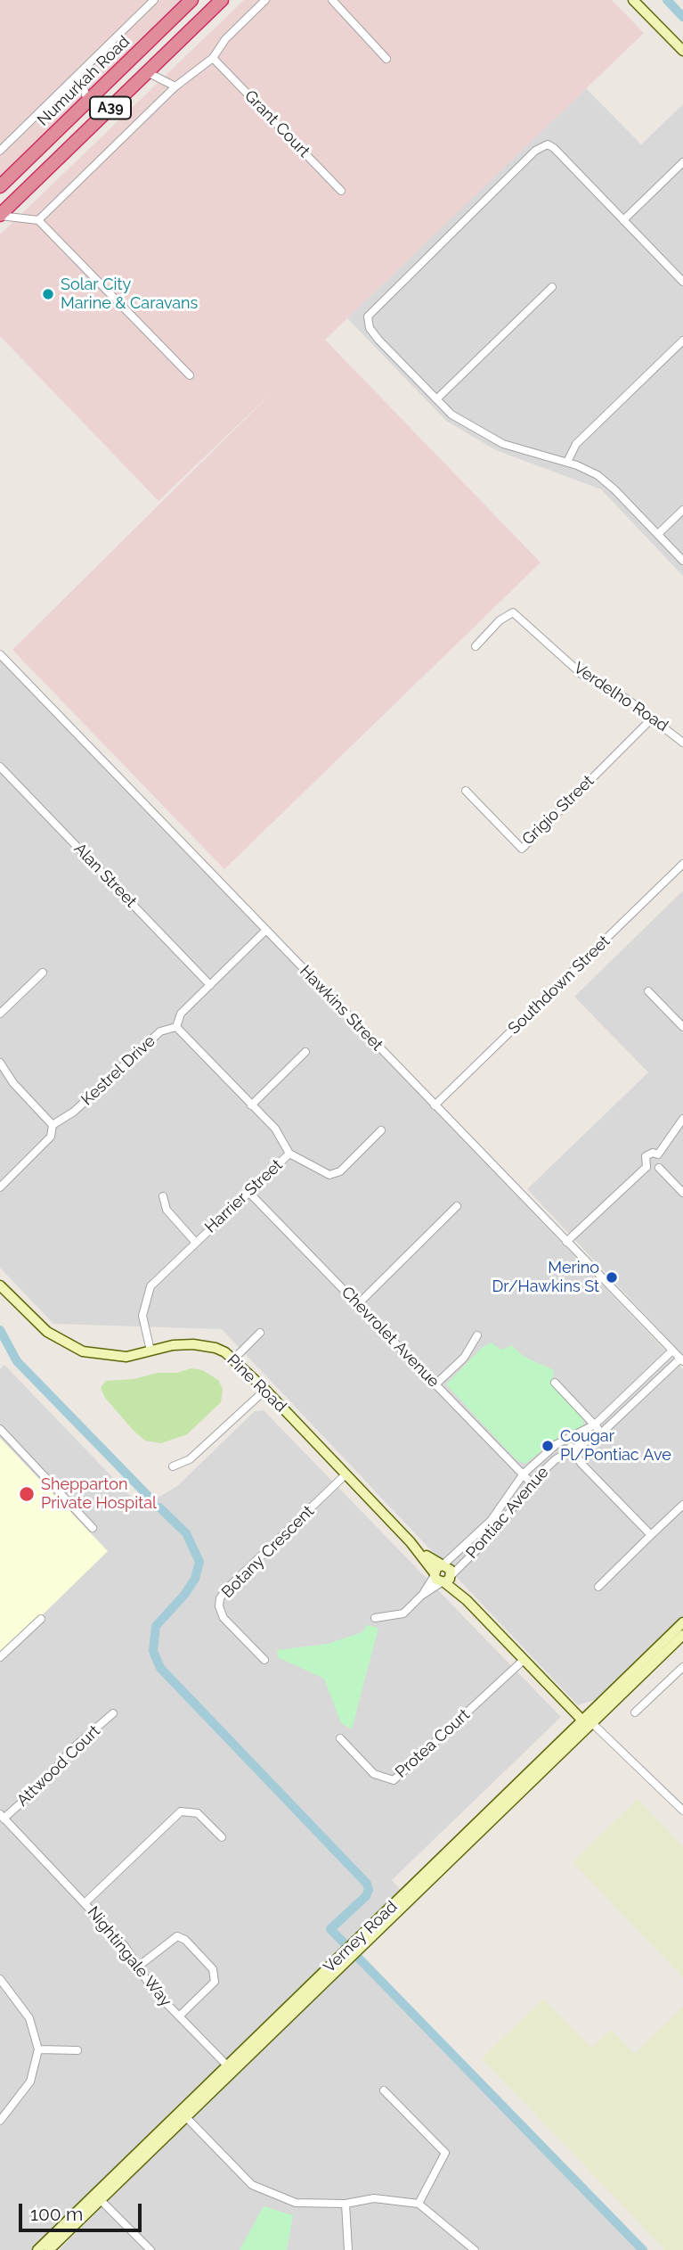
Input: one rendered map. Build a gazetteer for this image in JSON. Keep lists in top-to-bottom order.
{
  "streets": {
    "highway": ["Numurkah Road", "A39"],
    "street": [
      "Grant Court",
      "Verdelho Road",
      "Grigio Street",
      "Alan Street",
      "Southdown Street",
      "Hawkins Street",
      "Kestrel Drive",
      "Harrier Street",
      "Chevrolet Avenue",
      "Pine Road",
      "Pontiac Avenue",
      "Botany Crescent",
      "Protea Court",
      "Attwood Court",
      "Verney Road",
      "Nightingale Way"
    ]
  },
  "crossings": [
    ["Verdelho Road", "Grigio Street"],
    ["Alan Street", "Kestrel Drive"],
    ["Southdown Street", "Hawkins Street"],
    ["Hawkins Street", "Kestrel Drive"],
    ["Hawkins Street", "Pontiac Avenue"],
    ["Kestrel Drive", "Harrier Street"],
    ["Harrier Street", "Chevrolet Avenue"],
    ["Harrier Street", "Pine Road"],
    ["Chevrolet Avenue", "Pontiac Avenue"],
    ["Pine Road", "Pontiac Avenue"],
    ["Pine Road", "Botany Crescent"],
    ["Pine Road", "Protea Court"],
    ["Pine Road", "Verney Road"],
    ["Attwood Court", "Nightingale Way"],
    ["Verney Road", "Nightingale Way"]
  ],
  "places": [
    "Solar City Marine & Caravans",
    "Merino Dr/Hawkins St",
    "Cougar Pl/Pontiac Ave",
    "Shepparton Private Hospital"
  ],
  "scale_bar": "100 m"
}
